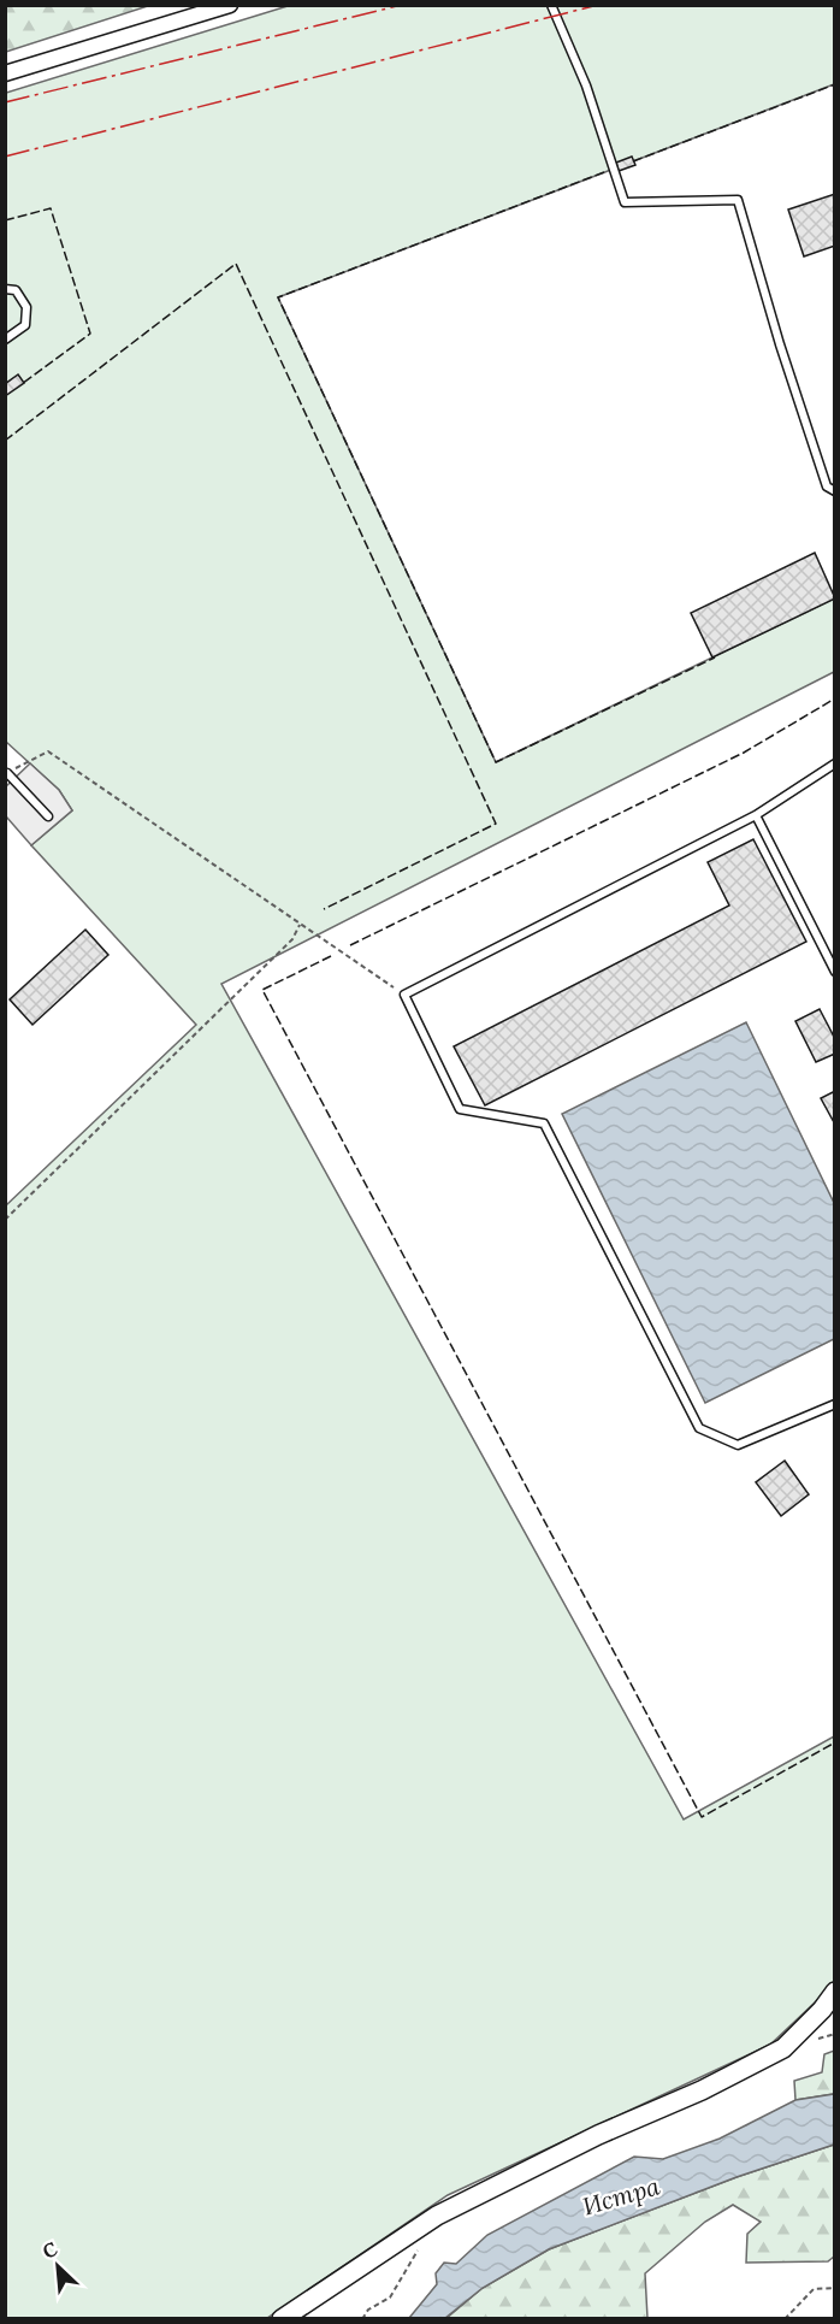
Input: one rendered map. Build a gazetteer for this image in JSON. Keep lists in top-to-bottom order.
{
  "water": ["Истра"],
  "north": "top left"
}
